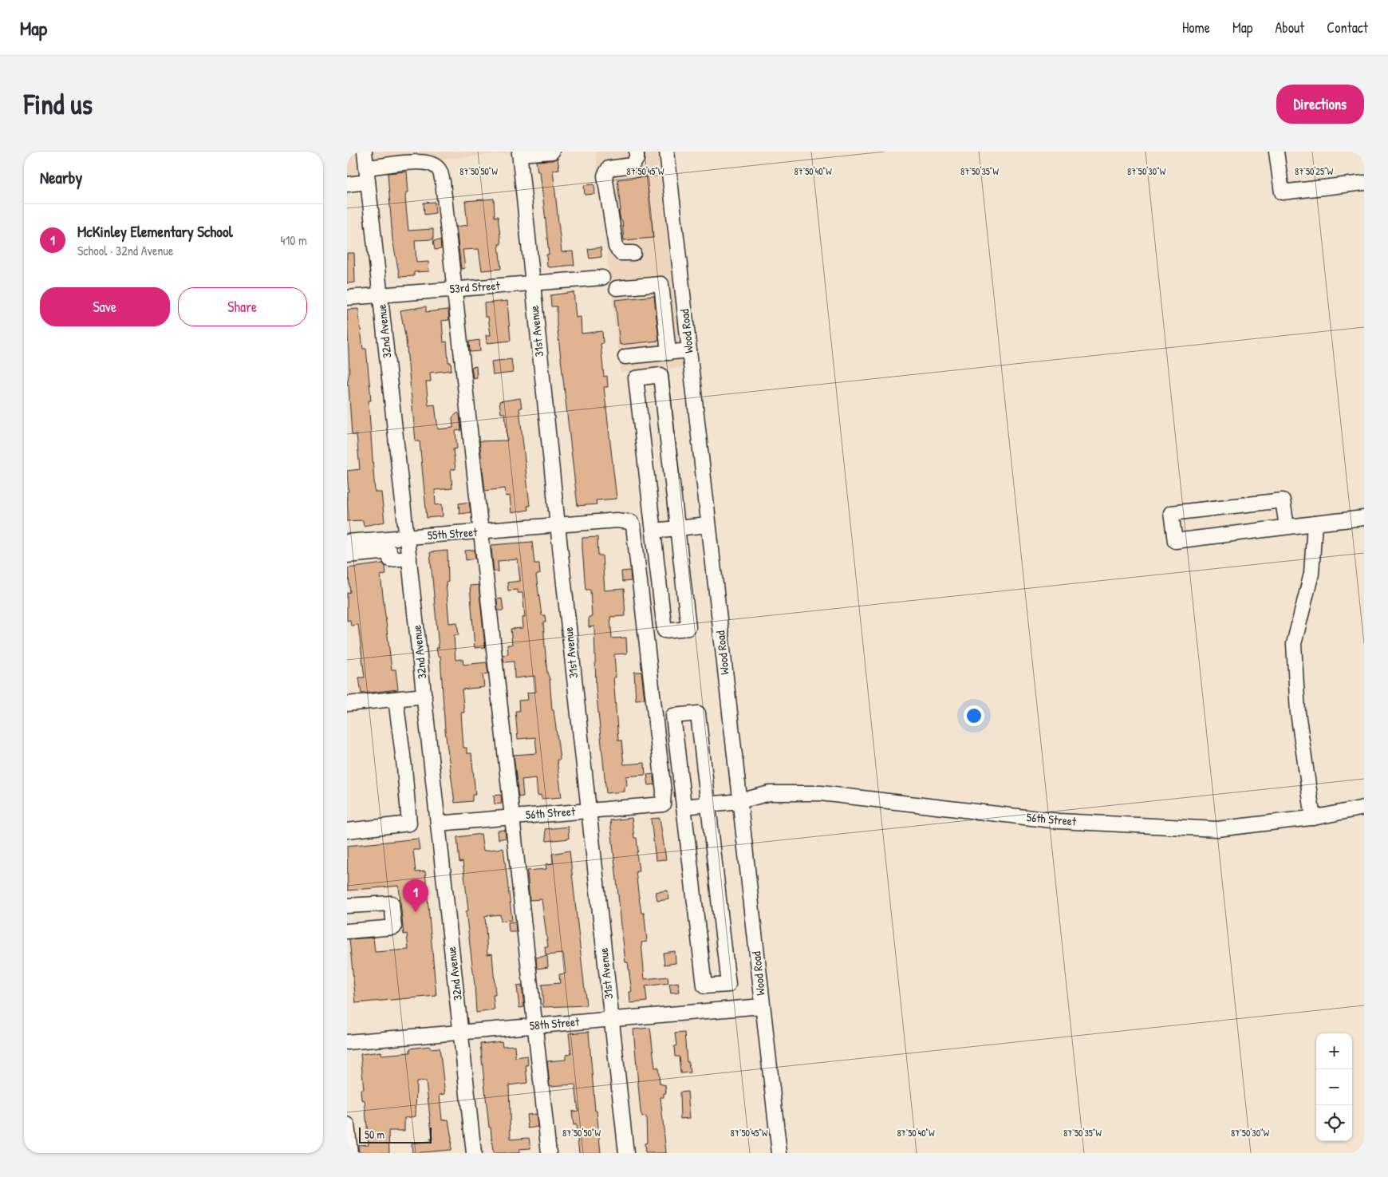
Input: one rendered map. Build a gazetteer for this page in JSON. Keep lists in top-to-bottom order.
{
  "streets": {
    "street": [
      "53rd Street",
      "32nd Avenue",
      "31st Avenue",
      "Wood Road",
      "55th Street",
      "56th Street",
      "58th Street"
    ]
  },
  "crossings": [
    ["53rd Street", "32nd Avenue"],
    ["53rd Street", "31st Avenue"],
    ["32nd Avenue", "55th Street"],
    ["32nd Avenue", "56th Street"],
    ["32nd Avenue", "58th Street"],
    ["31st Avenue", "55th Street"],
    ["31st Avenue", "56th Street"],
    ["31st Avenue", "58th Street"],
    ["Wood Road", "56th Street"],
    ["Wood Road", "58th Street"],
    ["55th Street", "56th Street"]
  ],
  "scale_bar": "50 m",
  "page": {
    "header": "Map",
    "nav": [
      "Home",
      "Map",
      "About",
      "Contact"
    ],
    "buttons": [
      "Directions",
      ["Save", "Share"]
    ],
    "title": "Find us",
    "heading": "Nearby",
    "list": [
      {
        "mark": "1",
        "name": "McKinley Elementary School",
        "note": "School · 32nd Avenue",
        "value": "410 m"
      }
    ],
    "pins": "1",
    "map_buttons": ["+", "−"],
    "scale": "50 m"
  },
  "coordinates": [
    "87°50'50\"W",
    "87°50'45\"W",
    "87°50'40\"W",
    "87°50'35\"W",
    "87°50'30\"W",
    "87°50'25\"W"
  ]
}
